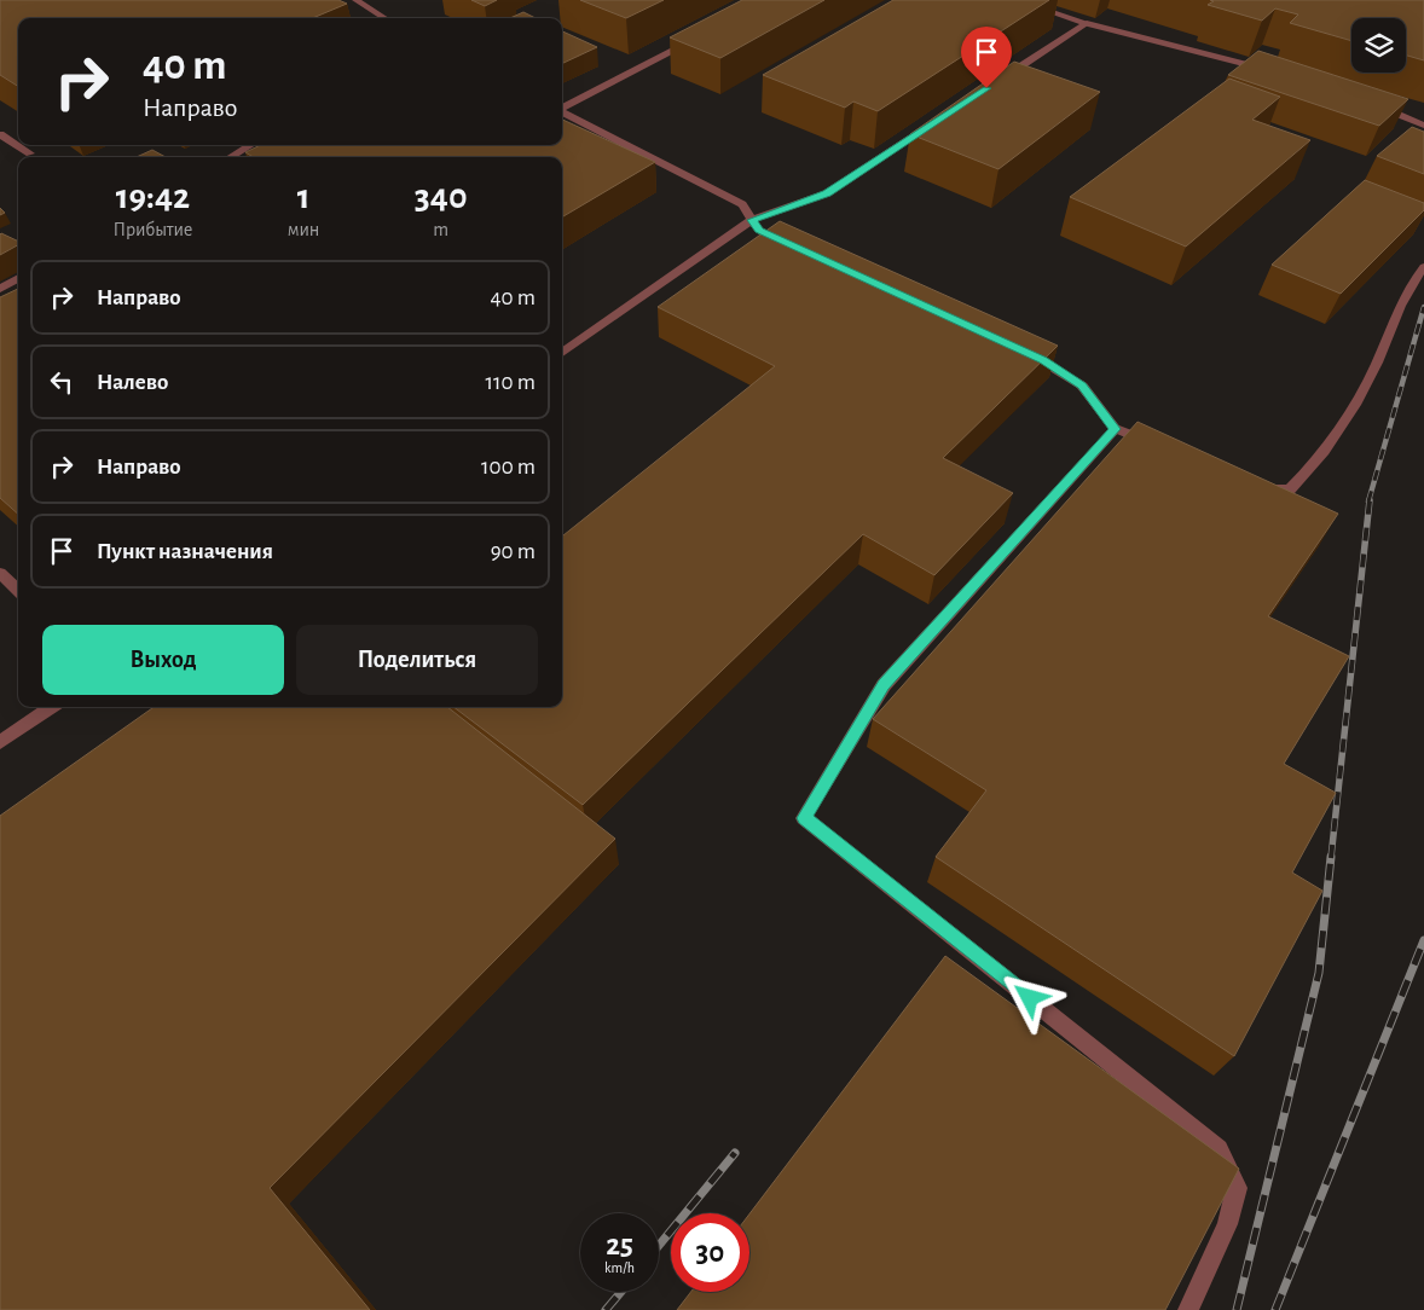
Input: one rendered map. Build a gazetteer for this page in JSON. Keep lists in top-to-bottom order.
{
  "page": {
    "turn": ["40 m", "Направо"],
    "eta": [
      "19:42",
      "Прибытие",
      "1",
      "мин",
      "340",
      "m"
    ],
    "list": [
      {
        "name": "Направо",
        "value": "40 m"
      },
      {
        "name": "Налево",
        "value": "110 m"
      },
      {
        "name": "Направо",
        "value": "100 m"
      },
      {
        "name": "Пункт назначения",
        "value": "90 m"
      }
    ],
    "buttons": ["Выход", "Поделиться"],
    "speed": "25 km/h",
    "limit": "30"
  }
}
